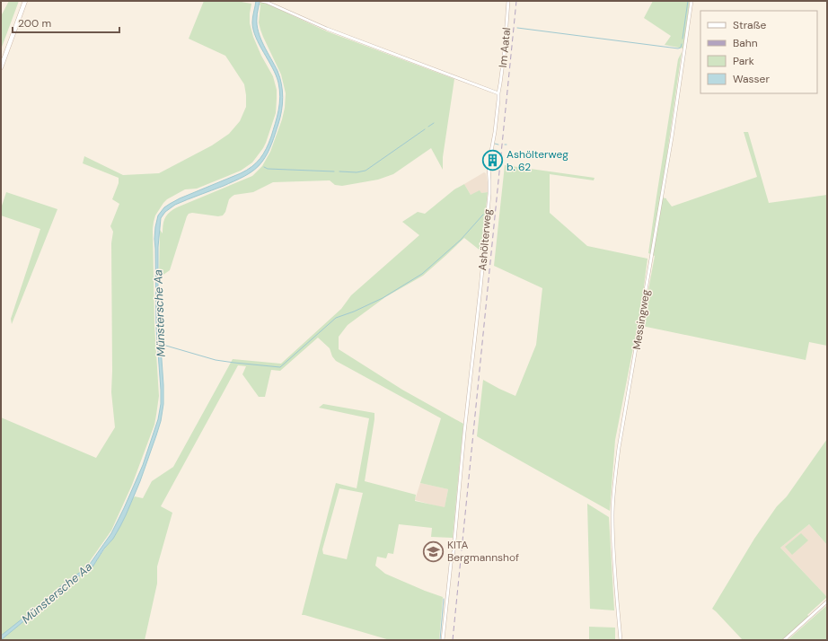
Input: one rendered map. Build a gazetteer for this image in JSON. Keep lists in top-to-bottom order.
{
  "streets": {
    "street": ["Im Aatal", "Ashölterweg", "Messingweg"]
  },
  "crossings": [
    ["Im Aatal", "Ashölterweg"]
  ],
  "water": ["Münstersche Aa"],
  "places": {
    "building": ["Ashölterweg b. 62"],
    "school or university": ["KITA Bergmannshof"]
  },
  "legend": [
    "Straße",
    "Bahn",
    "Park",
    "Wasser"
  ],
  "scale_bar": "200 m"
}
